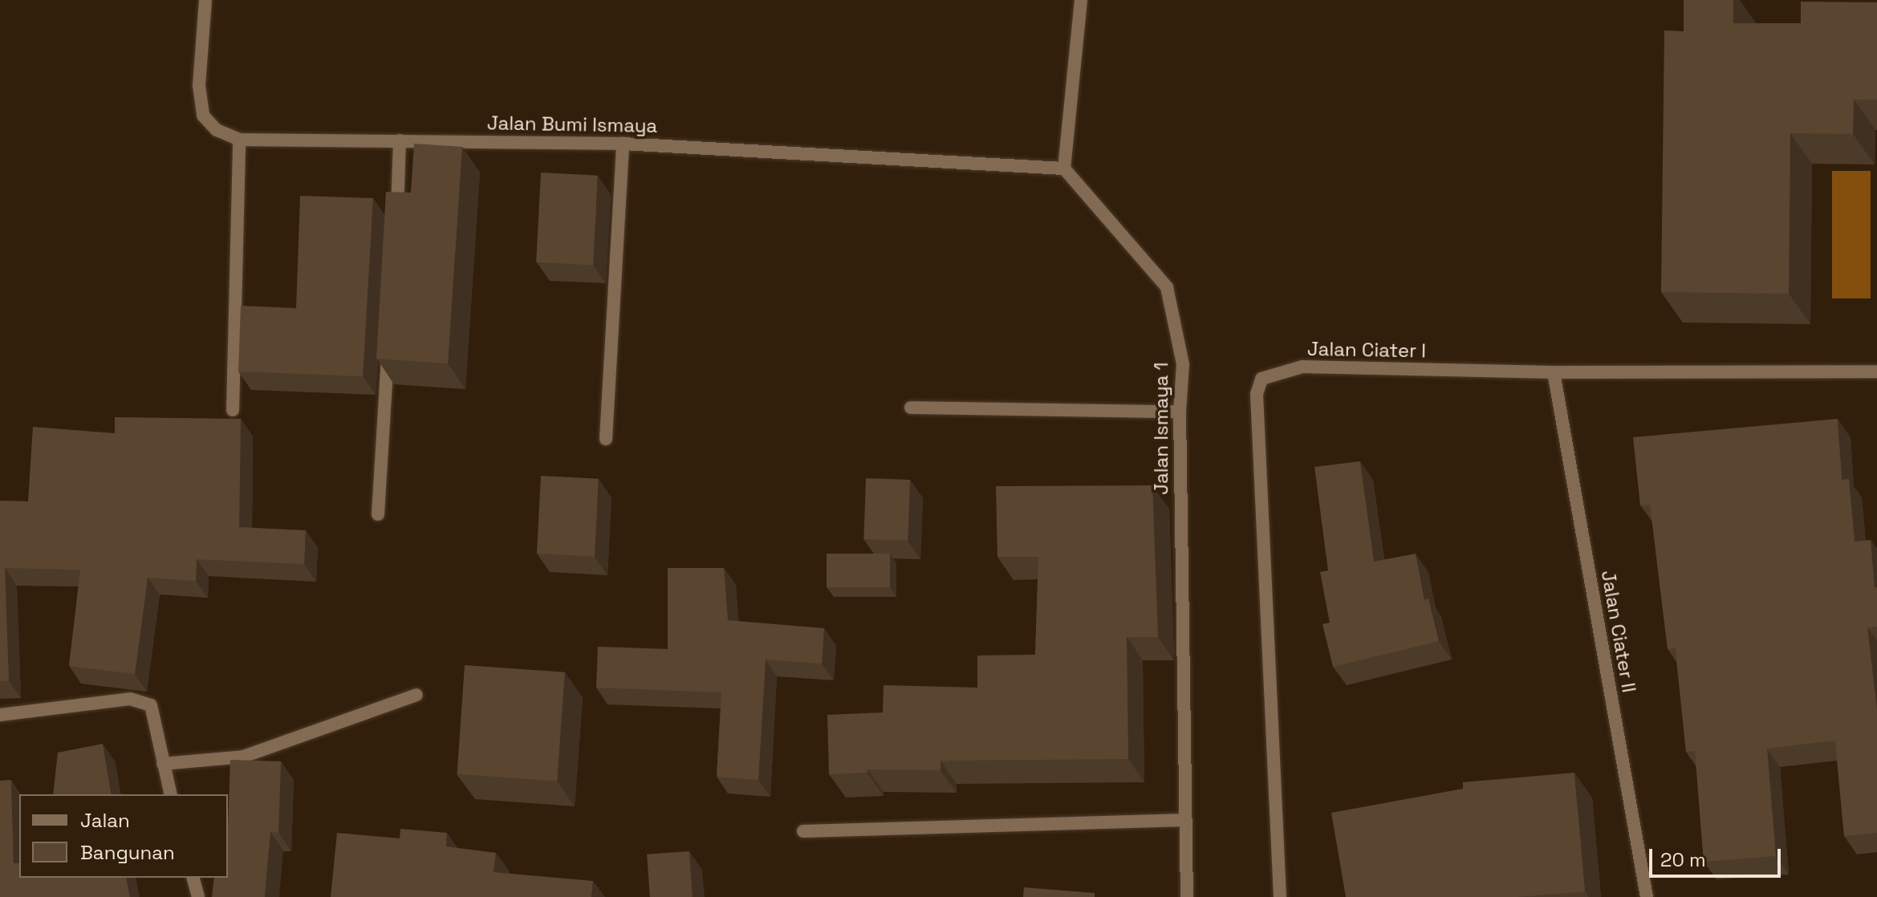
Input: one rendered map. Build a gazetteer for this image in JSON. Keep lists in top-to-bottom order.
{
  "streets": {
    "street": [
      "Jalan Bumi Ismaya",
      "Jalan Ciater I",
      "Jalan Ismaya 1",
      "Jalan Ciater II"
    ]
  },
  "crossings": [
    ["Jalan Bumi Ismaya", "Jalan Ismaya 1"],
    ["Jalan Ciater I", "Jalan Ciater II"]
  ],
  "legend": ["Jalan", "Bangunan"],
  "scale_bar": "20 m"
}
